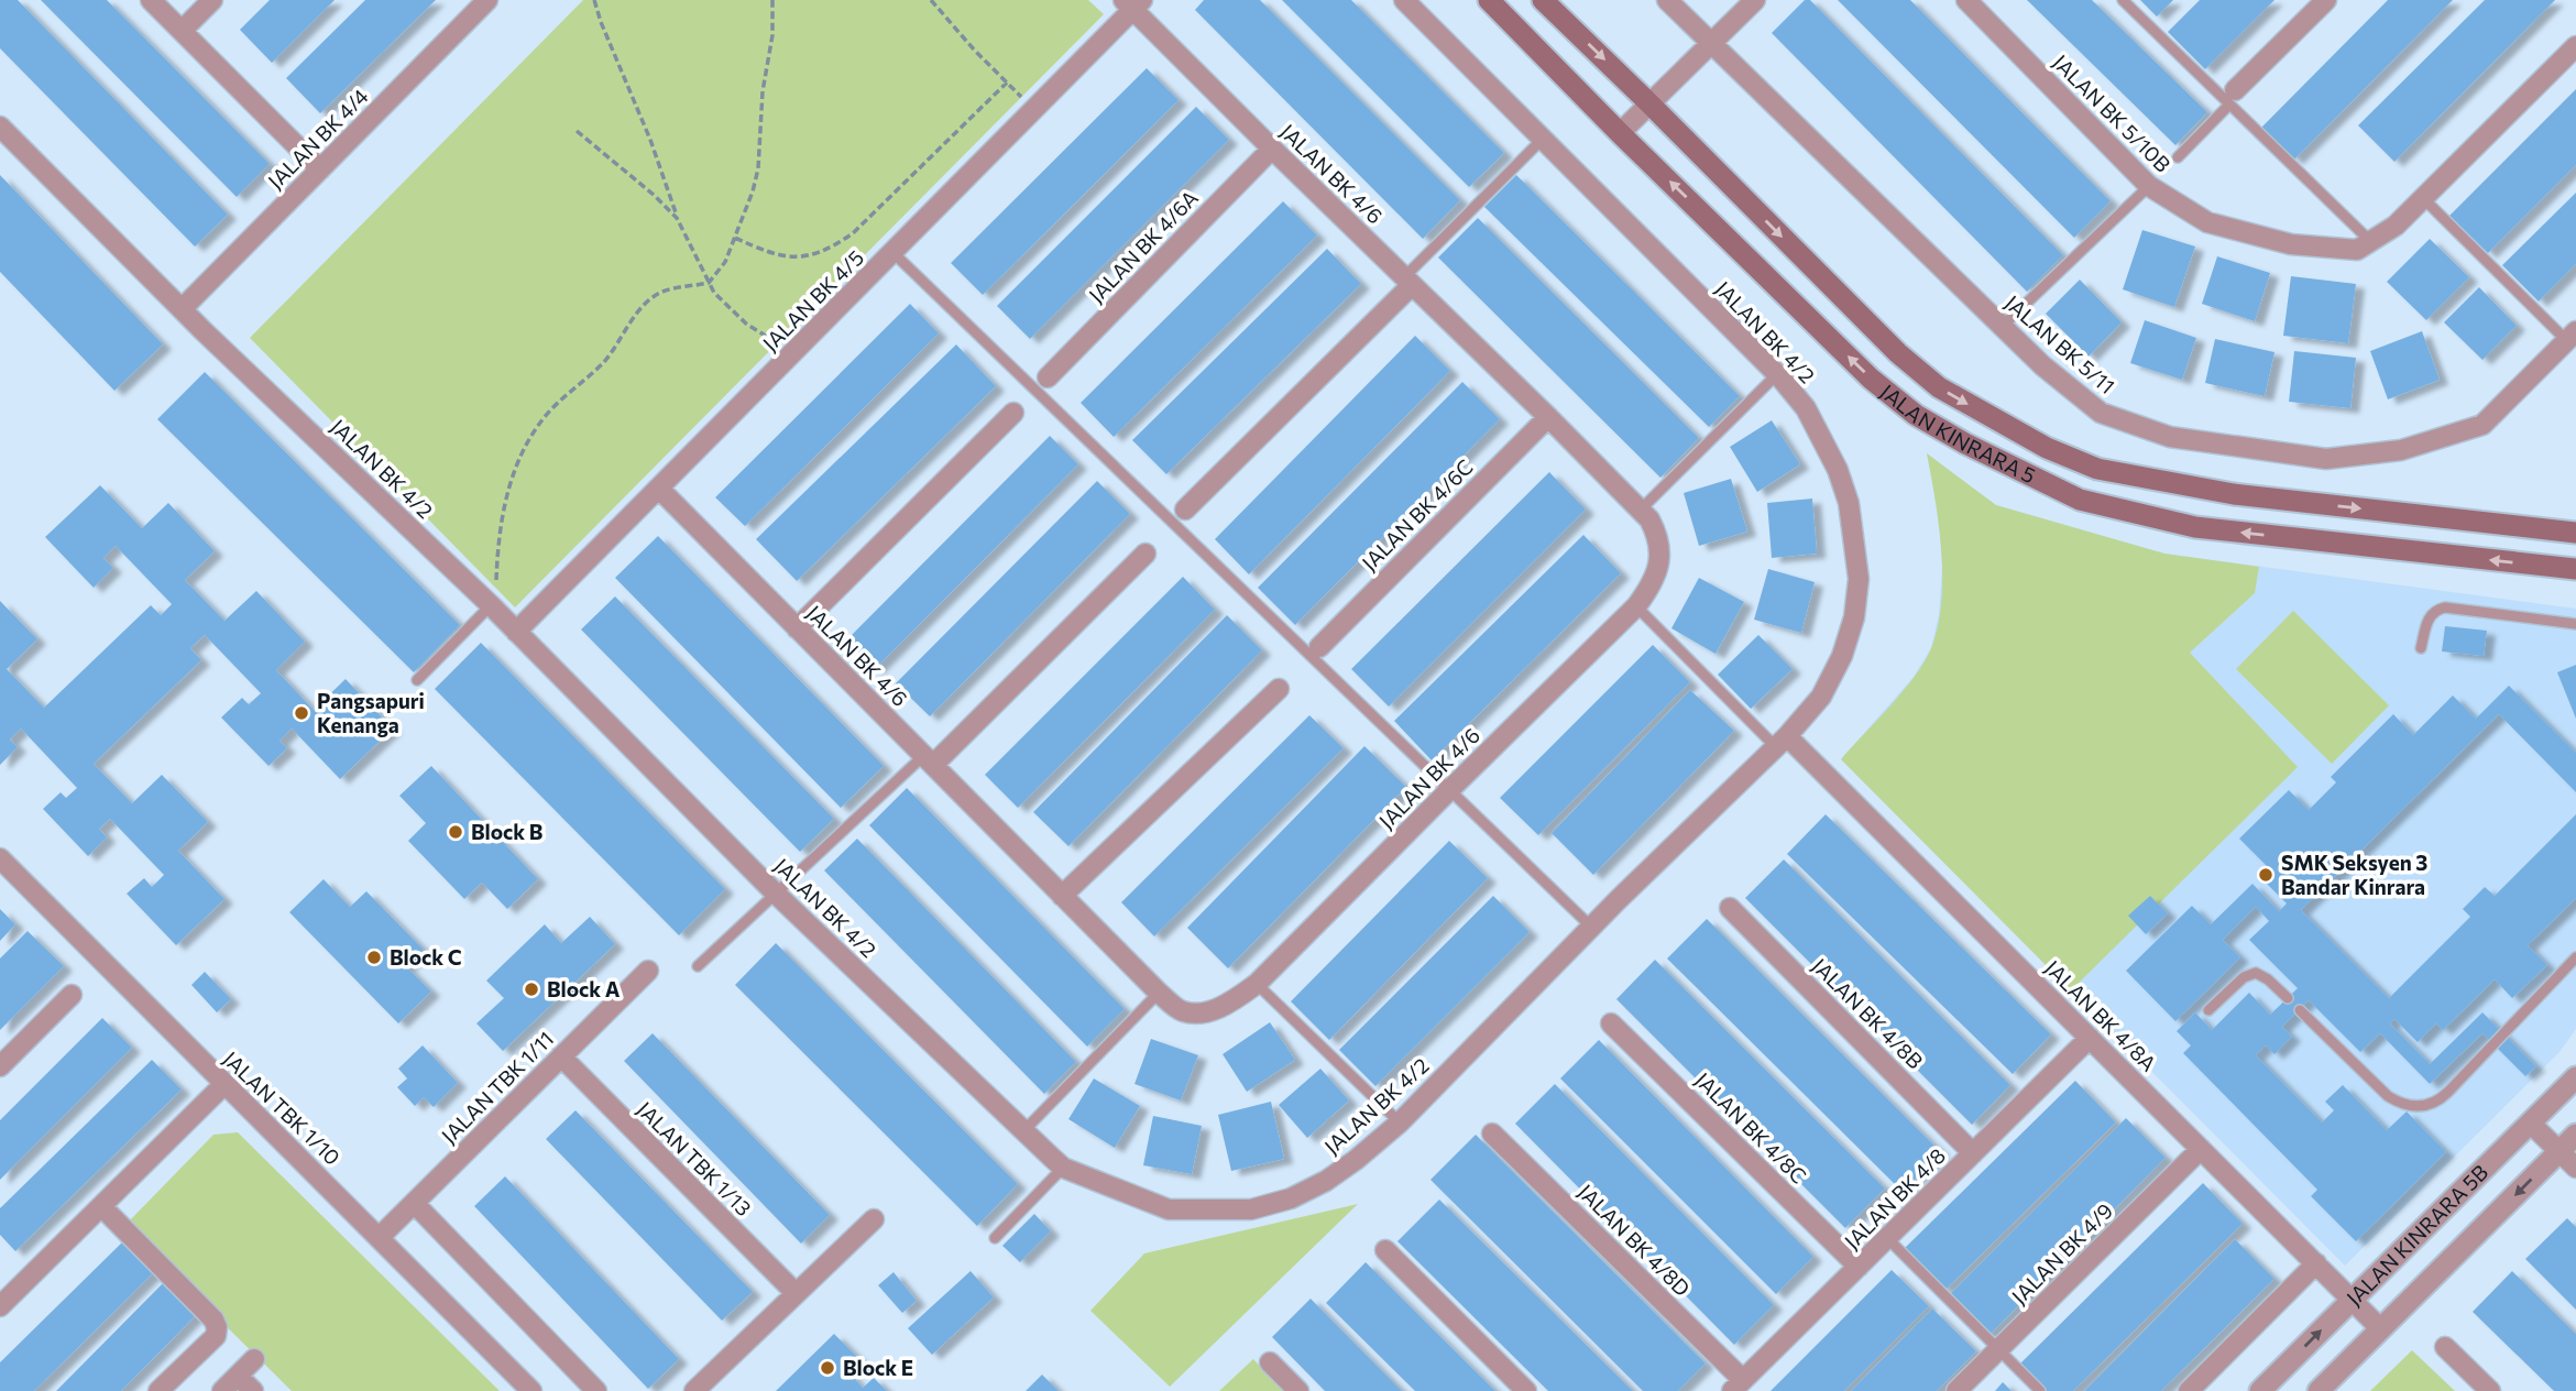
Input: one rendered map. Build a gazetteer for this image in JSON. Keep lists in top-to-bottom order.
{
  "streets": {
    "main road": ["JALAN KINRARA 5"],
    "street": [
      "JALAN BK 5/10B",
      "JALAN BK 4/4",
      "JALAN BK 4/6",
      "JALAN BK 4/6A",
      "JALAN BK 4/5",
      "JALAN BK 4/2",
      "JALAN BK 5/11",
      "JALAN BK 4/6C",
      "JALAN BK 4/8B",
      "JALAN BK 4/8A",
      "JALAN TBK 1/11",
      "JALAN TBK 1/10",
      "JALAN BK 4/8C",
      "JALAN TBK 1/13",
      "JALAN BK 4/8",
      "JALAN KINRARA 5B",
      "JALAN BK 4/8D",
      "JALAN BK 4/9"
    ]
  },
  "crossings": [
    ["JALAN BK 4/4", "JALAN BK 4/2"],
    ["JALAN BK 4/6", "JALAN BK 4/6A"],
    ["JALAN BK 4/6", "JALAN BK 4/5"],
    ["JALAN BK 4/6", "JALAN BK 4/6C"],
    ["JALAN BK 4/5", "JALAN BK 4/2"],
    ["JALAN BK 4/2", "JALAN BK 4/8A"],
    ["JALAN BK 4/8B", "JALAN BK 4/8"],
    ["JALAN BK 4/8A", "JALAN BK 4/8"],
    ["JALAN BK 4/8A", "JALAN KINRARA 5B"],
    ["JALAN BK 4/8A", "JALAN BK 4/9"],
    ["JALAN TBK 1/11", "JALAN TBK 1/10"],
    ["JALAN TBK 1/11", "JALAN TBK 1/13"],
    ["JALAN BK 4/8C", "JALAN BK 4/8"],
    ["JALAN BK 4/8", "JALAN BK 4/8D"]
  ],
  "places": [
    "Pangsapuri Kenanga",
    "Block B",
    "SMK Seksyen 3 Bandar Kinrara",
    "Block C",
    "Block A",
    "Block E"
  ]
}
